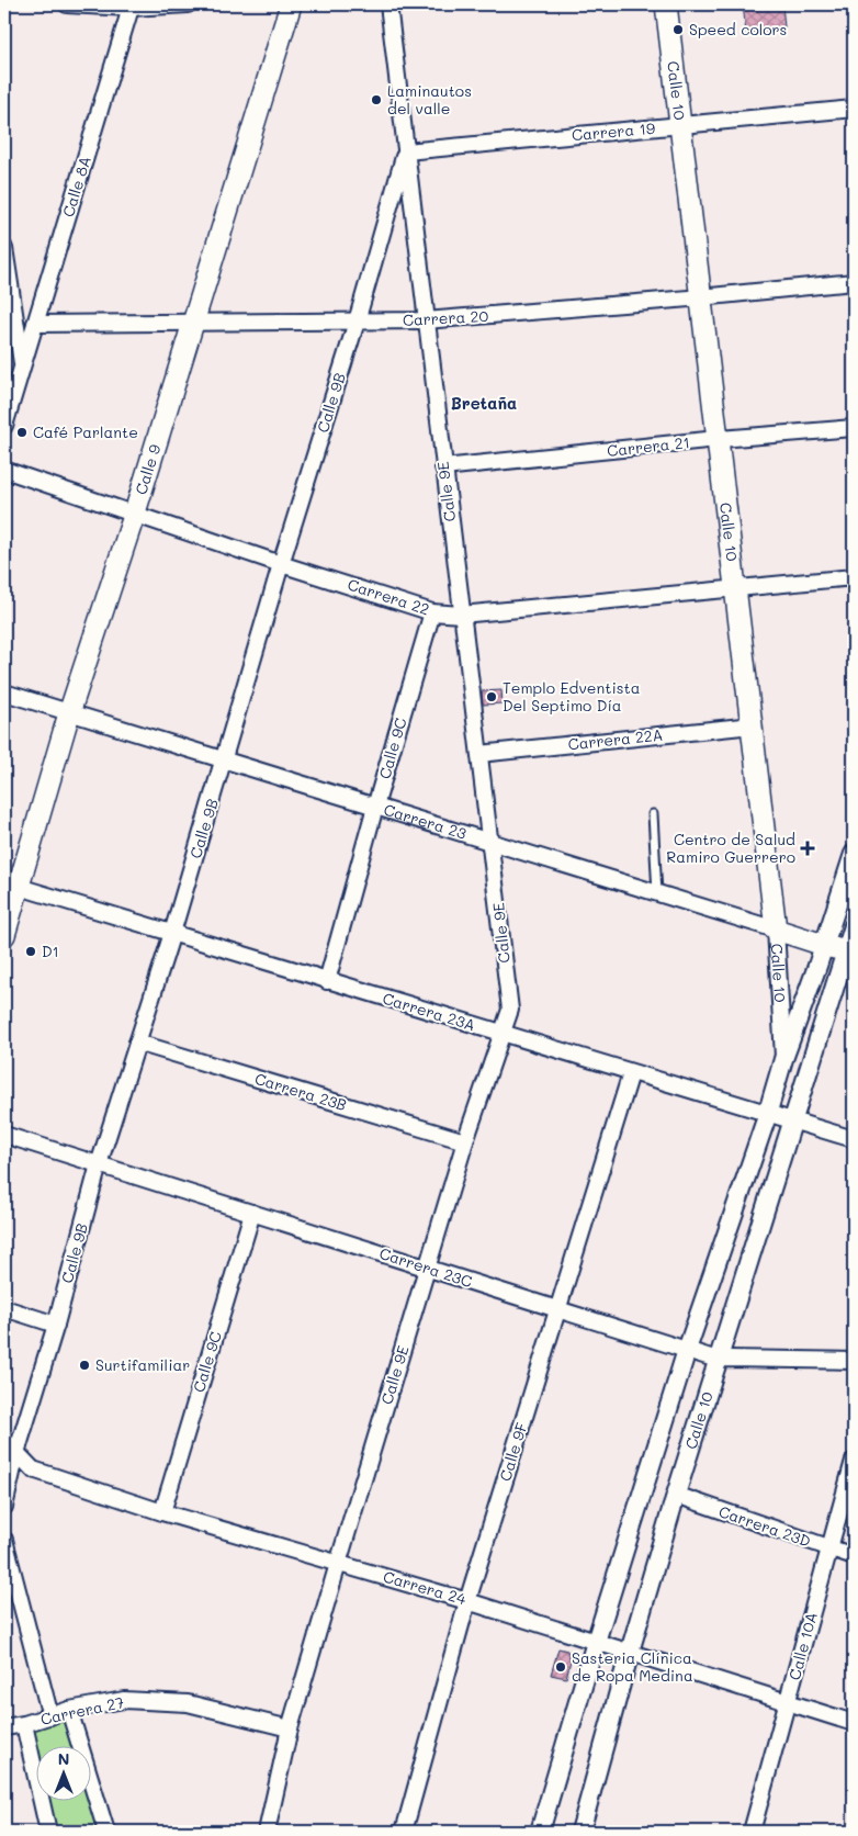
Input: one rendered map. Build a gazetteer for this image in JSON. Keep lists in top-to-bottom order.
{
  "streets": {
    "main road": ["Calle 10", "Calle 9", "Carrera 23"],
    "street": [
      "Carrera 19",
      "Calle 8A",
      "Carrera 20",
      "Calle 9B",
      "Carrera 21",
      "Calle 9E",
      "Carrera 22",
      "Carrera 22A",
      "Calle 9C",
      "Carrera 23A",
      "Carrera 23B",
      "Carrera 23C",
      "Calle 9F",
      "Carrera 23D",
      "Carrera 24",
      "Calle 10A",
      "Carrera 27"
    ]
  },
  "crossings": [
    ["Calle 10", "Carrera 19"],
    ["Calle 10", "Carrera 20"],
    ["Calle 10", "Carrera 21"],
    ["Calle 10", "Carrera 22"],
    ["Calle 10", "Carrera 22A"],
    ["Calle 10", "Carrera 23"],
    ["Calle 10", "Carrera 23A"],
    ["Calle 10", "Carrera 23C"],
    ["Calle 10", "Carrera 23D"],
    ["Calle 10", "Carrera 24"],
    ["Carrera 19", "Calle 9B"],
    ["Carrera 19", "Calle 9E"],
    ["Calle 8A", "Carrera 20"],
    ["Carrera 20", "Calle 9B"],
    ["Carrera 20", "Calle 9"],
    ["Carrera 20", "Calle 9E"],
    ["Calle 9B", "Calle 9E"],
    ["Calle 9B", "Carrera 22"],
    ["Calle 9B", "Carrera 23"],
    ["Calle 9B", "Carrera 23A"],
    ["Calle 9B", "Carrera 23B"],
    ["Calle 9B", "Carrera 23C"],
    ["Calle 9B", "Carrera 24"],
    ["Carrera 21", "Calle 9E"],
    ["Calle 9", "Carrera 22"],
    ["Calle 9", "Carrera 23"],
    ["Calle 9", "Carrera 23A"],
    ["Calle 9E", "Carrera 22"],
    ["Calle 9E", "Carrera 22A"],
    ["Calle 9E", "Carrera 23"],
    ["Calle 9E", "Carrera 23A"],
    ["Calle 9E", "Carrera 23B"],
    ["Calle 9E", "Carrera 23C"],
    ["Calle 9E", "Carrera 24"],
    ["Calle 9E", "Carrera 27"],
    ["Carrera 22", "Calle 9C"],
    ["Calle 9C", "Carrera 23"],
    ["Calle 9C", "Carrera 23A"],
    ["Calle 9C", "Carrera 23C"],
    ["Calle 9C", "Carrera 24"],
    ["Carrera 23A", "Calle 9F"],
    ["Carrera 23C", "Calle 9F"],
    ["Calle 9F", "Carrera 24"],
    ["Carrera 23D", "Calle 10A"],
    ["Carrera 24", "Calle 10A"]
  ],
  "districts": ["Bretaña"],
  "places": {
    "other": [
      "Speed colors",
      "Laminautos del valle",
      "Café Parlante",
      "Templo Edventista Del Septimo Día",
      "D1",
      "Surtifamiliar",
      "Sasteria Clínica de Ropa Medina"
    ],
    "health": ["Centro de Salud Ramiro Guerrero"]
  },
  "north": "top"
}
